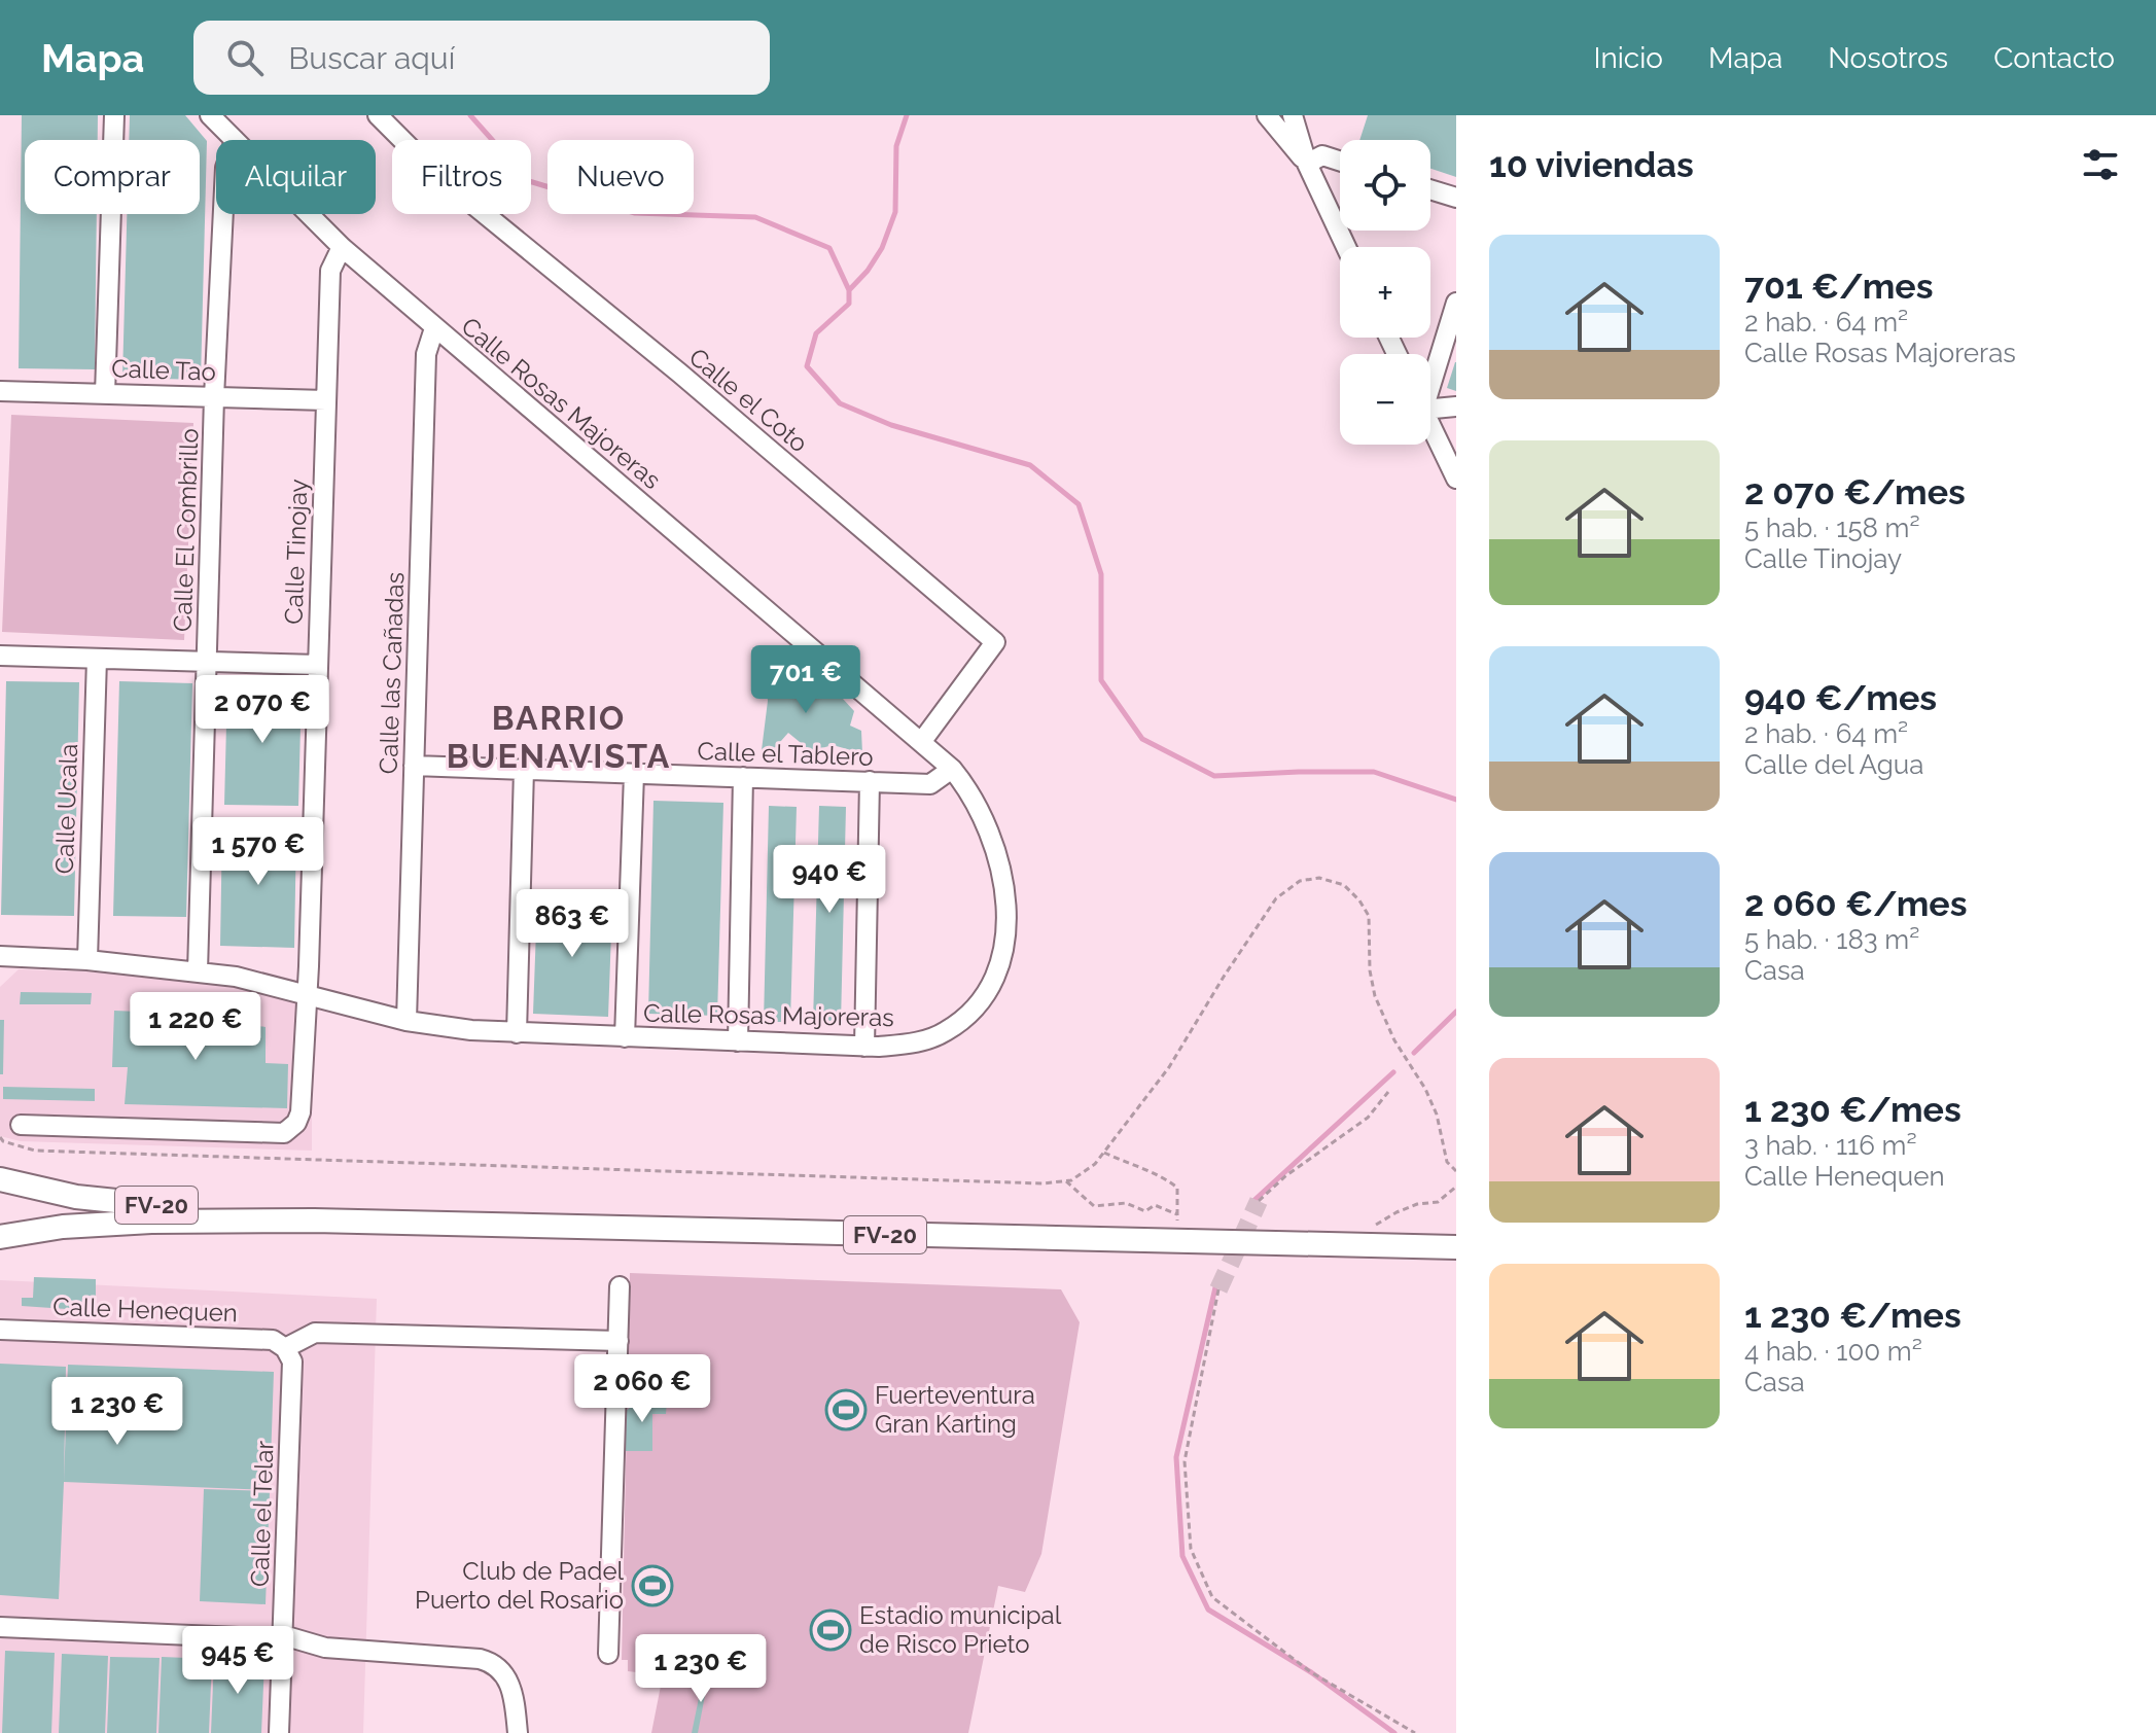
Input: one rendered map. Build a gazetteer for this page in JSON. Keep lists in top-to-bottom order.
{
  "streets": {
    "main road": ["FV-20"],
    "street": [
      "Calle Tao",
      "Calle el Coto",
      "Calle Rosas Majoreras",
      "Calle El Combrillo",
      "Calle Tinojay",
      "Calle las Cañadas",
      "Calle el Tablero",
      "Calle Ucala",
      "Calle Henequen",
      "Calle el Telar"
    ]
  },
  "crossings": [
    ["Calle Tao", "Calle El Combrillo"],
    ["Calle Tao", "Calle Tinojay"],
    ["Calle el Coto", "Calle Rosas Majoreras"],
    ["Calle Rosas Majoreras", "Calle El Combrillo"],
    ["Calle Rosas Majoreras", "Calle Tinojay"],
    ["Calle Rosas Majoreras", "Calle las Cañadas"],
    ["Calle Rosas Majoreras", "Calle el Tablero"],
    ["Calle Rosas Majoreras", "Calle Ucala"],
    ["Calle las Cañadas", "Calle el Tablero"],
    ["Calle Henequen", "Calle el Telar"]
  ],
  "districts": ["BARRIO BUENAVISTA"],
  "places": {
    "sports": ["Fuerteventura Gran Karting", "Club de Padel Puerto del Rosario", "Estadio municipal de Risco Prieto"]
  },
  "page": {
    "header": "Mapa",
    "search": "Buscar aquí",
    "nav": [
      "Inicio",
      "Mapa",
      "Nosotros",
      "Contacto"
    ],
    "heading": "10 viviendas",
    "map_buttons": ["+", "−"],
    "chip": [
      "Comprar",
      "Alquilar",
      "Filtros",
      "Nuevo"
    ],
    "list": [
      {
        "name": "701 €/mes",
        "note": "2 hab. · 64 m² · Calle Rosas Majoreras"
      },
      {
        "name": "2 070 €/mes",
        "note": "5 hab. · 158 m² · Calle Tinojay"
      },
      {
        "name": "940 €/mes",
        "note": "2 hab. · 64 m² · Calle del Agua"
      },
      {
        "name": "2 060 €/mes",
        "note": "5 hab. · 183 m² · Casa"
      },
      {
        "name": "1 230 €/mes",
        "note": "3 hab. · 116 m² · Calle Henequen"
      },
      {
        "name": "1 230 €/mes",
        "note": "4 hab. · 100 m² · Casa"
      }
    ],
    "price": [
      "701 €",
      "2 070 €",
      "1 570 €",
      "940 €",
      "863 €",
      "1 220 €",
      "2 060 €",
      "1 230 €",
      "945 €",
      "1 230 €"
    ]
  }
}
